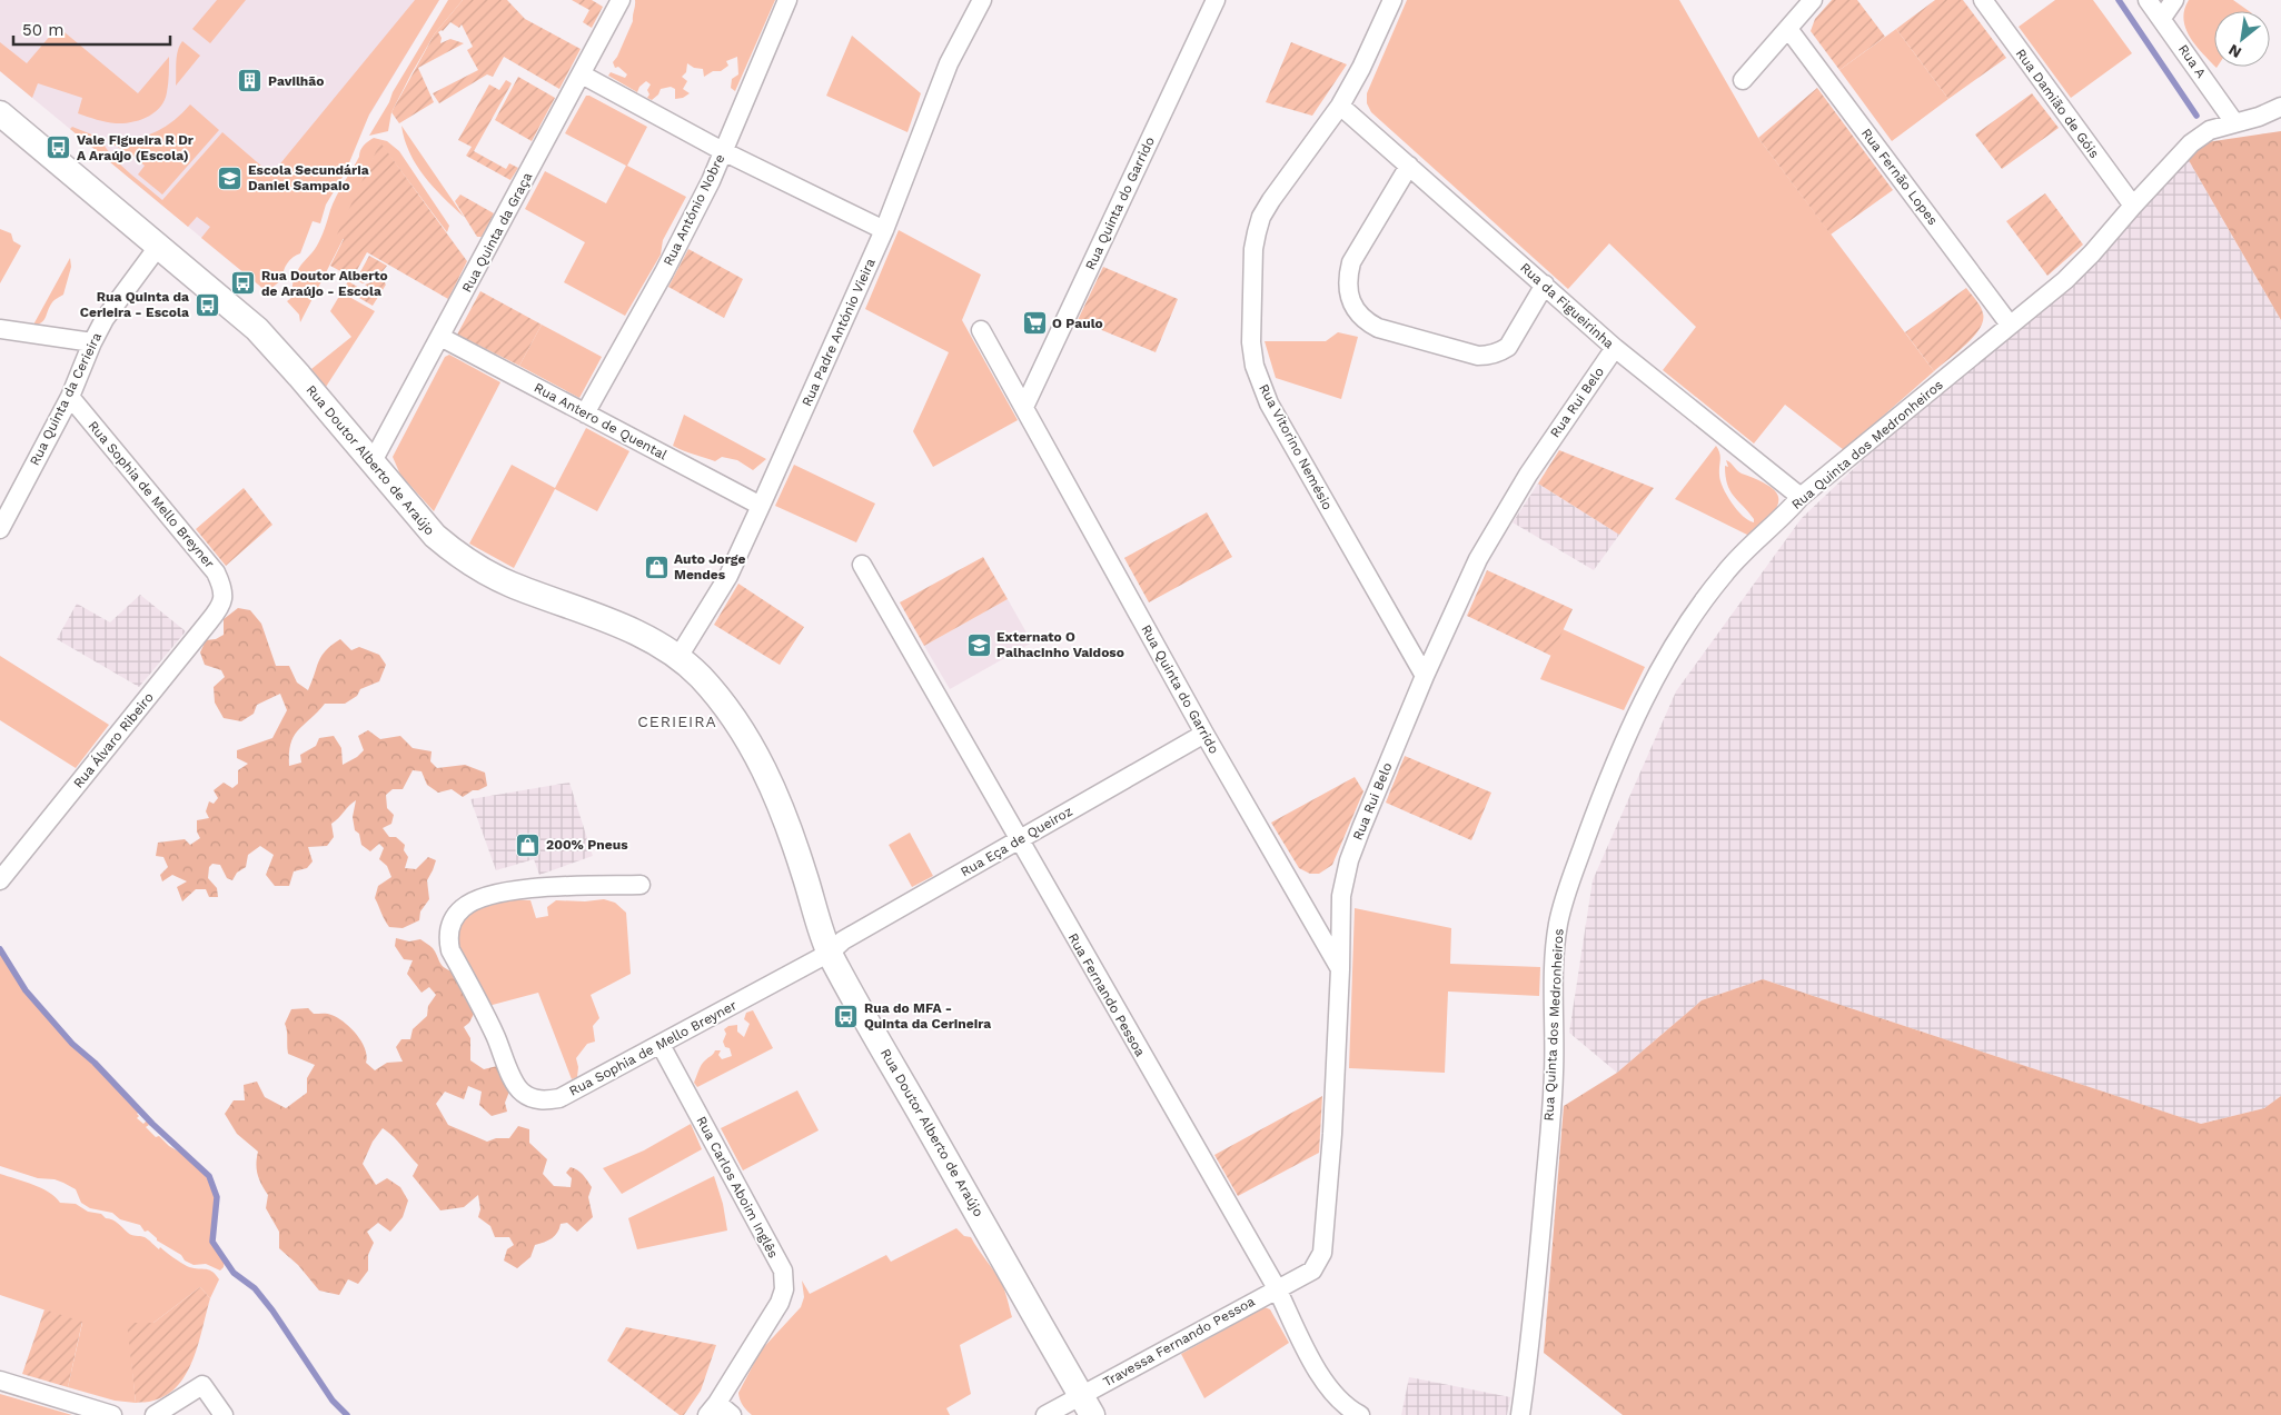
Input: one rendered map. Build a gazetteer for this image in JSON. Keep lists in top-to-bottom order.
{
  "streets": {
    "main road": ["Rua Doutor Alberto de Araújo"],
    "street": [
      "Rua A",
      "Rua Damião de Góis",
      "Rua Fernão Lopes",
      "Rua Quinta do Garrido",
      "Rua António Nobre",
      "Rua Quinta da Graça",
      "Rua da Figueirinha",
      "Rua Padre António Vieira",
      "Rua Quinta da Cerieira",
      "Rua Rui Belo",
      "Rua Antero de Quental",
      "Rua Quinta dos Medronheiros",
      "Rua Vitorino Nemésio",
      "Rua Sophia de Mello Breyner",
      "Rua Álvaro Ribeiro",
      "Rua Eça de Queiroz",
      "Rua Fernando Pessoa",
      "Rua Carlos Aboim Inglês",
      "Travessa Fernando Pessoa"
    ]
  },
  "crossings": [
    ["Rua A", "Rua Quinta dos Medronheiros"],
    ["Rua Damião de Góis", "Rua Quinta dos Medronheiros"],
    ["Rua Fernão Lopes", "Rua Quinta dos Medronheiros"],
    ["Rua Quinta do Garrido", "Rua Rui Belo"],
    ["Rua Quinta do Garrido", "Rua Eça de Queiroz"],
    ["Rua António Nobre", "Rua Antero de Quental"],
    ["Rua Quinta da Graça", "Rua Antero de Quental"],
    ["Rua Quinta da Graça", "Rua Doutor Alberto de Araújo"],
    ["Rua da Figueirinha", "Rua Rui Belo"],
    ["Rua da Figueirinha", "Rua Quinta dos Medronheiros"],
    ["Rua da Figueirinha", "Rua Vitorino Nemésio"],
    ["Rua Padre António Vieira", "Rua Antero de Quental"],
    ["Rua Padre António Vieira", "Rua Doutor Alberto de Araújo"],
    ["Rua Quinta da Cerieira", "Rua Doutor Alberto de Araújo"],
    ["Rua Quinta da Cerieira", "Rua Sophia de Mello Breyner"],
    ["Rua Rui Belo", "Rua Vitorino Nemésio"],
    ["Rua Rui Belo", "Rua Fernando Pessoa"],
    ["Rua Rui Belo", "Travessa Fernando Pessoa"],
    ["Rua Doutor Alberto de Araújo", "Rua Sophia de Mello Breyner"],
    ["Rua Doutor Alberto de Araújo", "Rua Eça de Queiroz"],
    ["Rua Doutor Alberto de Araújo", "Travessa Fernando Pessoa"],
    ["Rua Sophia de Mello Breyner", "Rua Álvaro Ribeiro"],
    ["Rua Sophia de Mello Breyner", "Rua Eça de Queiroz"],
    ["Rua Sophia de Mello Breyner", "Rua Carlos Aboim Inglês"],
    ["Rua Eça de Queiroz", "Rua Fernando Pessoa"],
    ["Rua Fernando Pessoa", "Travessa Fernando Pessoa"]
  ],
  "districts": ["CERIEIRA"],
  "places": {
    "building": ["Pavilhão"],
    "bus stop": [
      "Vale Figueira R Dr A Araújo (Escola)",
      "Rua Doutor Alberto de Araújo - Escola",
      "Rua Quinta da Cerieira - Escola",
      "Rua do MFA - Quinta da Cerineira"
    ],
    "school or university": ["Escola Secundária Daniel Sampaio", "Externato O Palhacinho Vaidoso"],
    "supermarket": ["O Paulo"],
    "shop": ["Auto Jorge Mendes", "200% Pneus"]
  },
  "scale_bar": "50 m",
  "north": "bottom left"
}
